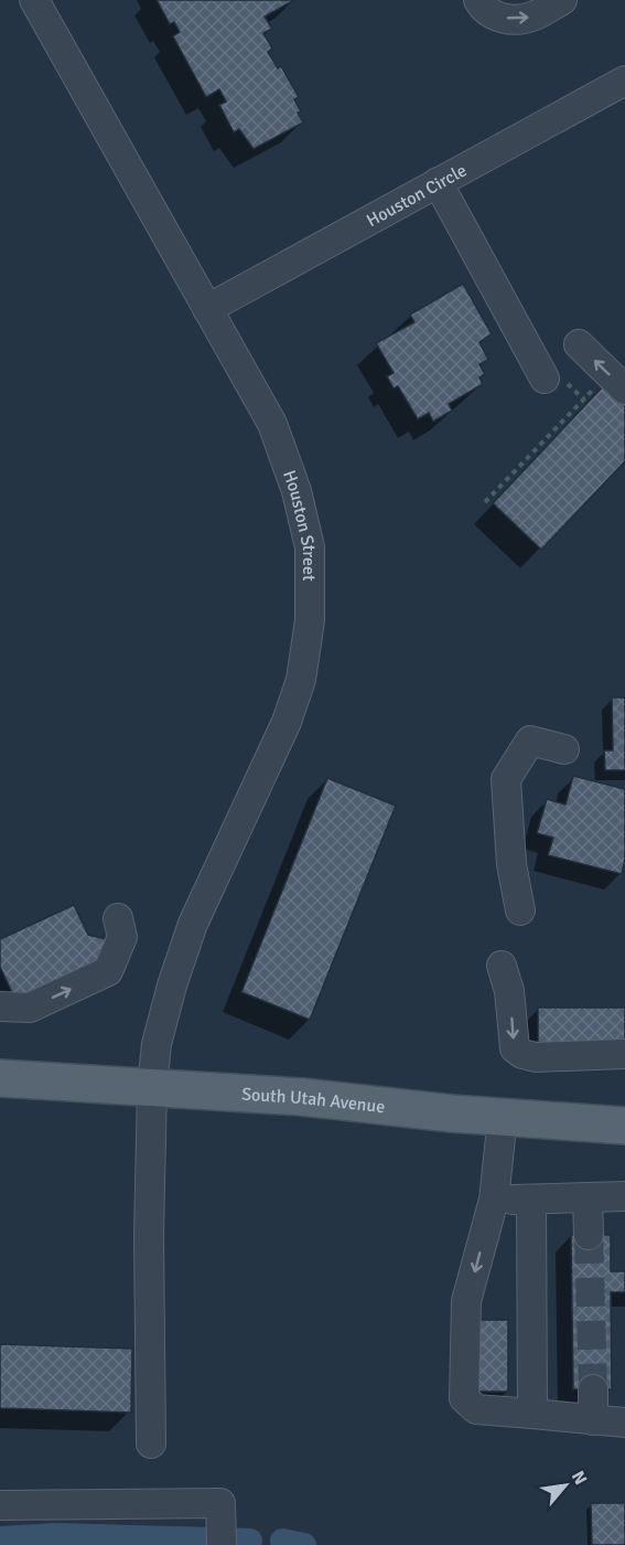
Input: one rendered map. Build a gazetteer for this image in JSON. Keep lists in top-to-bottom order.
{
  "streets": {
    "main road": ["South Utah Avenue"],
    "street": ["Houston Circle", "Houston Street"]
  },
  "crossings": [
    ["Houston Circle", "Houston Street"],
    ["Houston Street", "South Utah Avenue"]
  ],
  "north": "top right"
}
